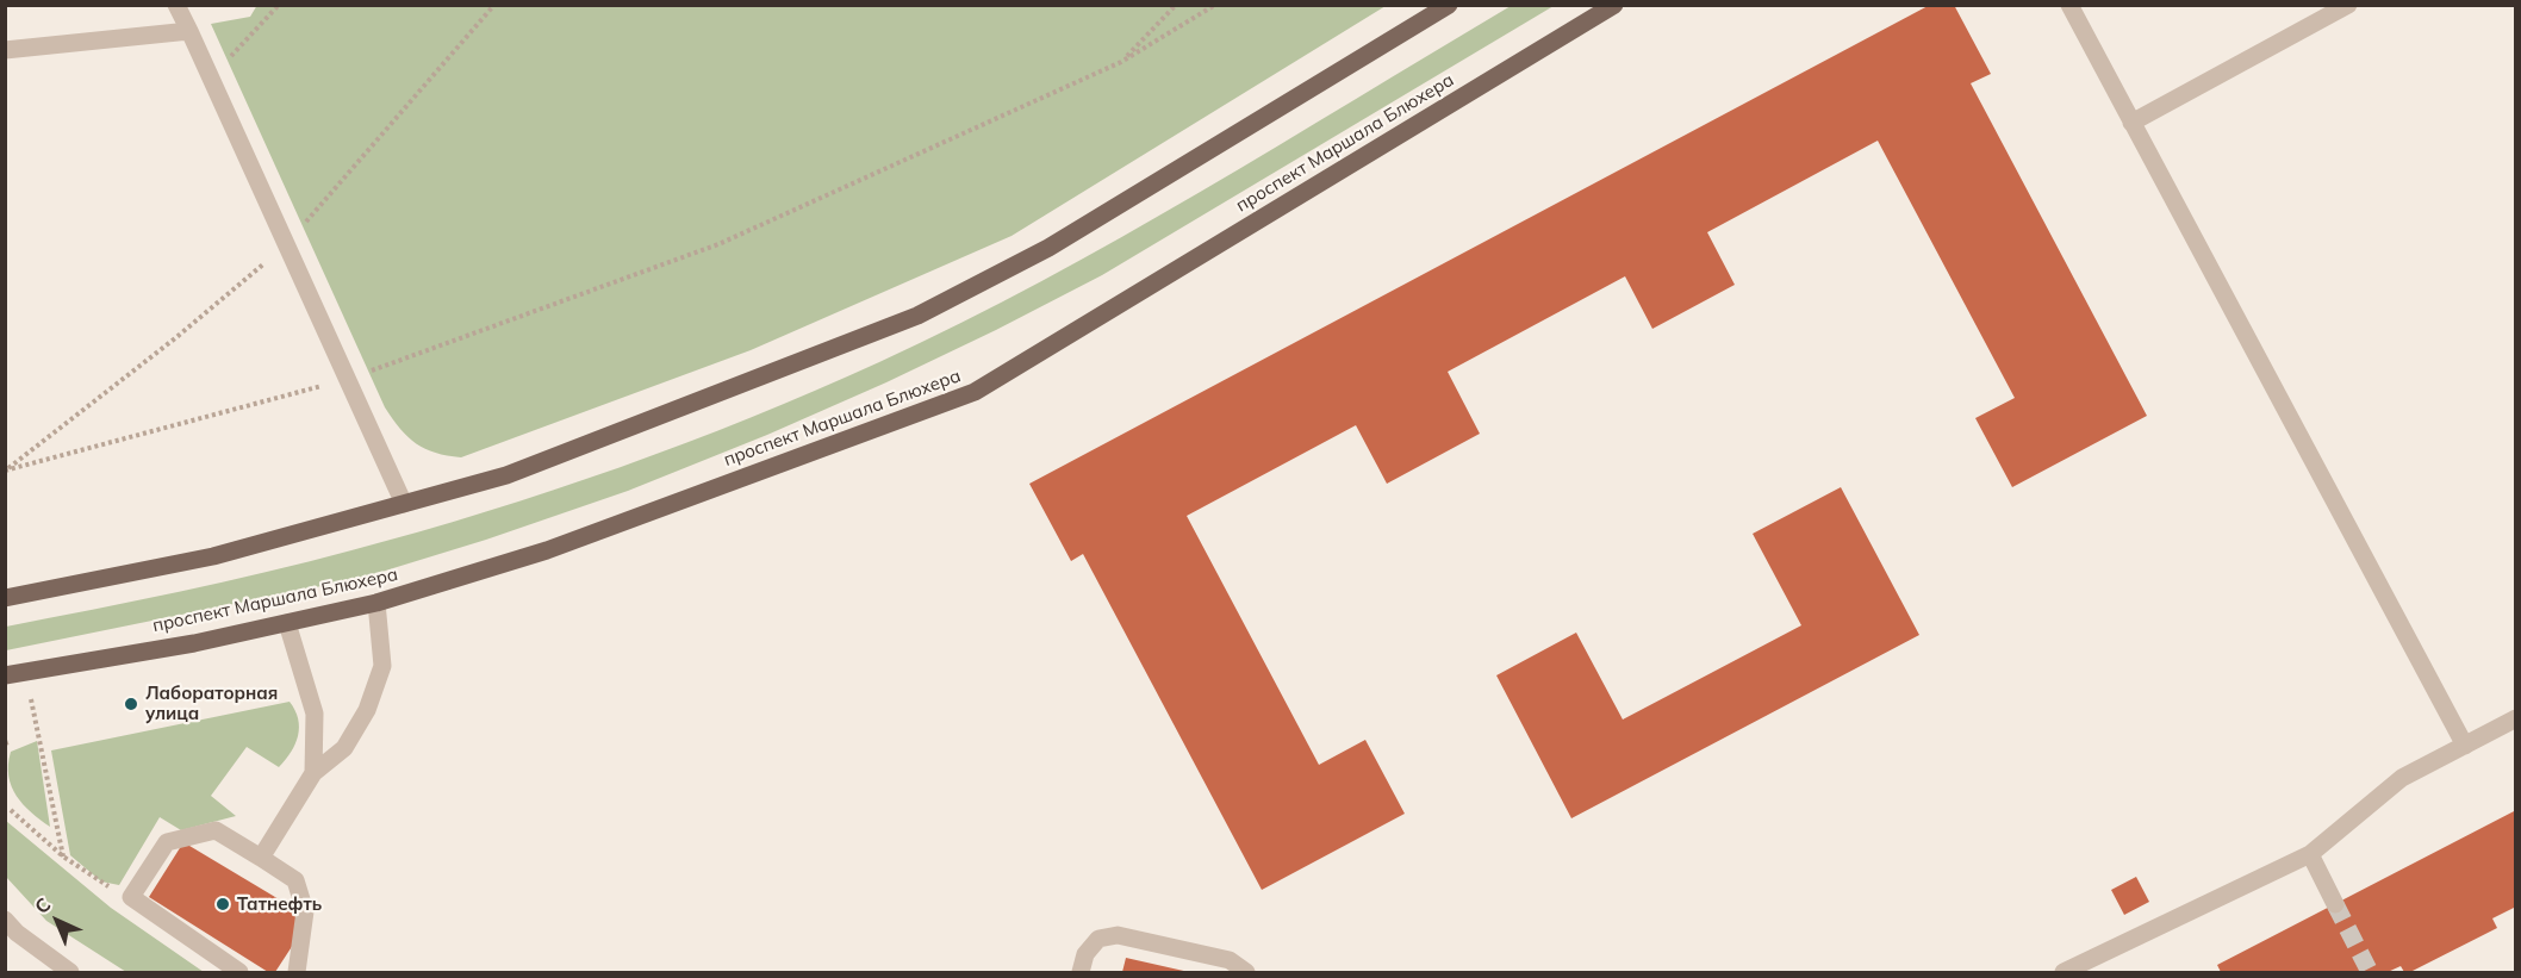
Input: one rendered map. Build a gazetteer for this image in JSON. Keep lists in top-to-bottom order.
{
  "streets": {
    "main road": ["проспект Маршала Блюхера"]
  },
  "places": ["Лабораторная улица", "Татнефть"],
  "north": "top left"
}
